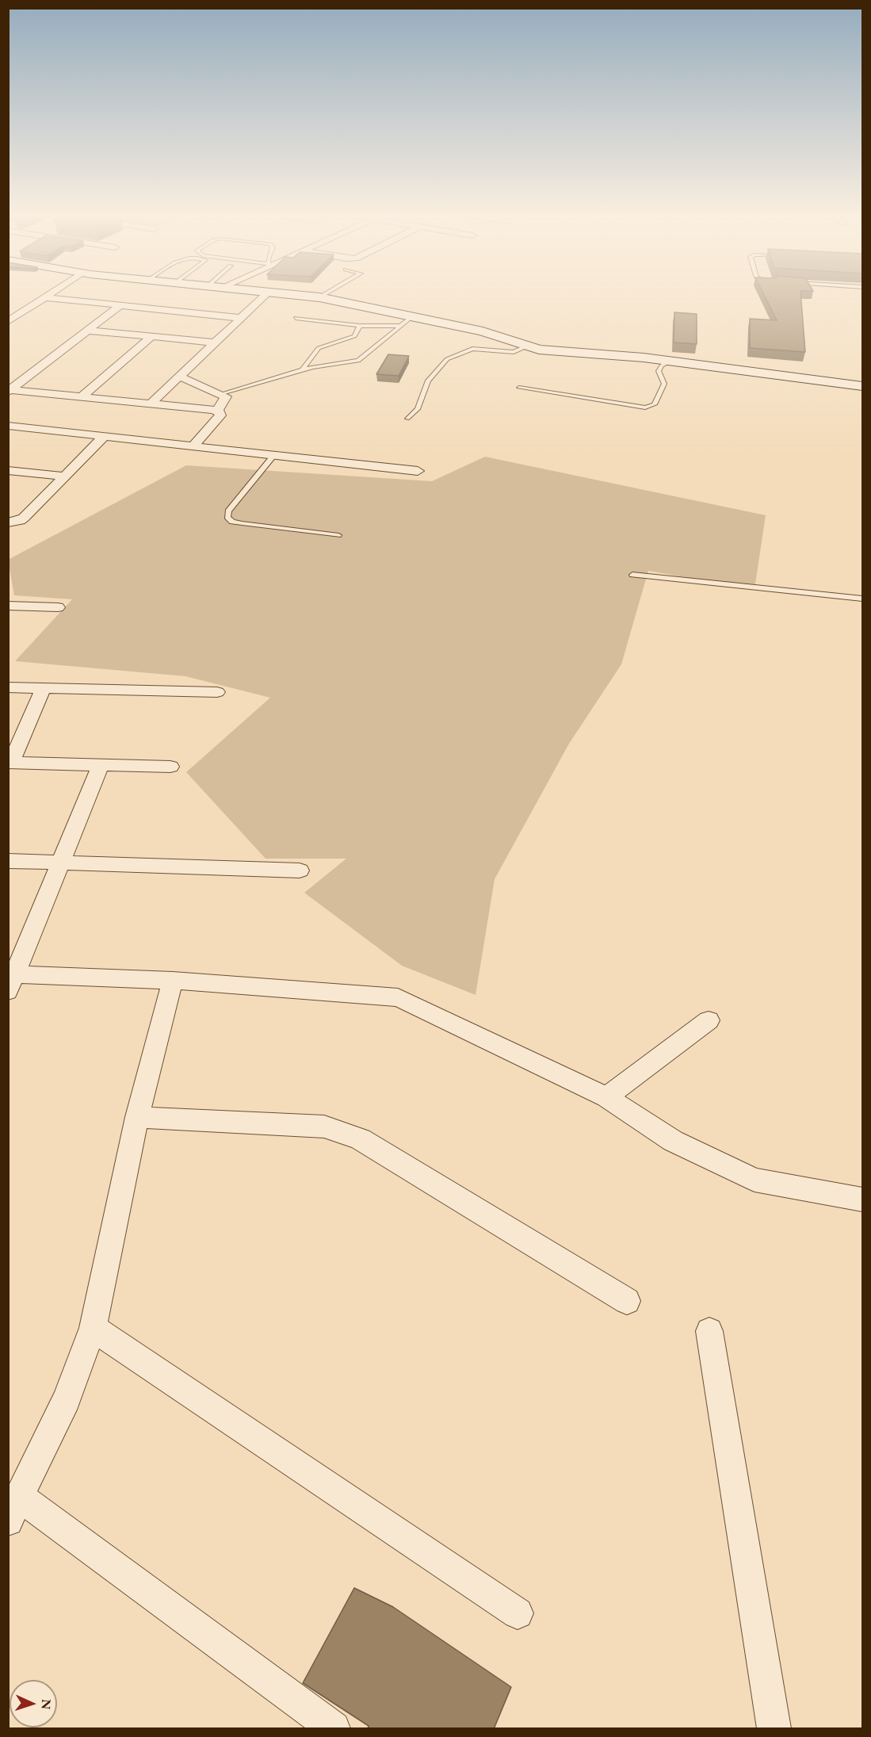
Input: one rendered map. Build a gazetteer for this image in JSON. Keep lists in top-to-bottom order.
{
  "north": "right"
}
